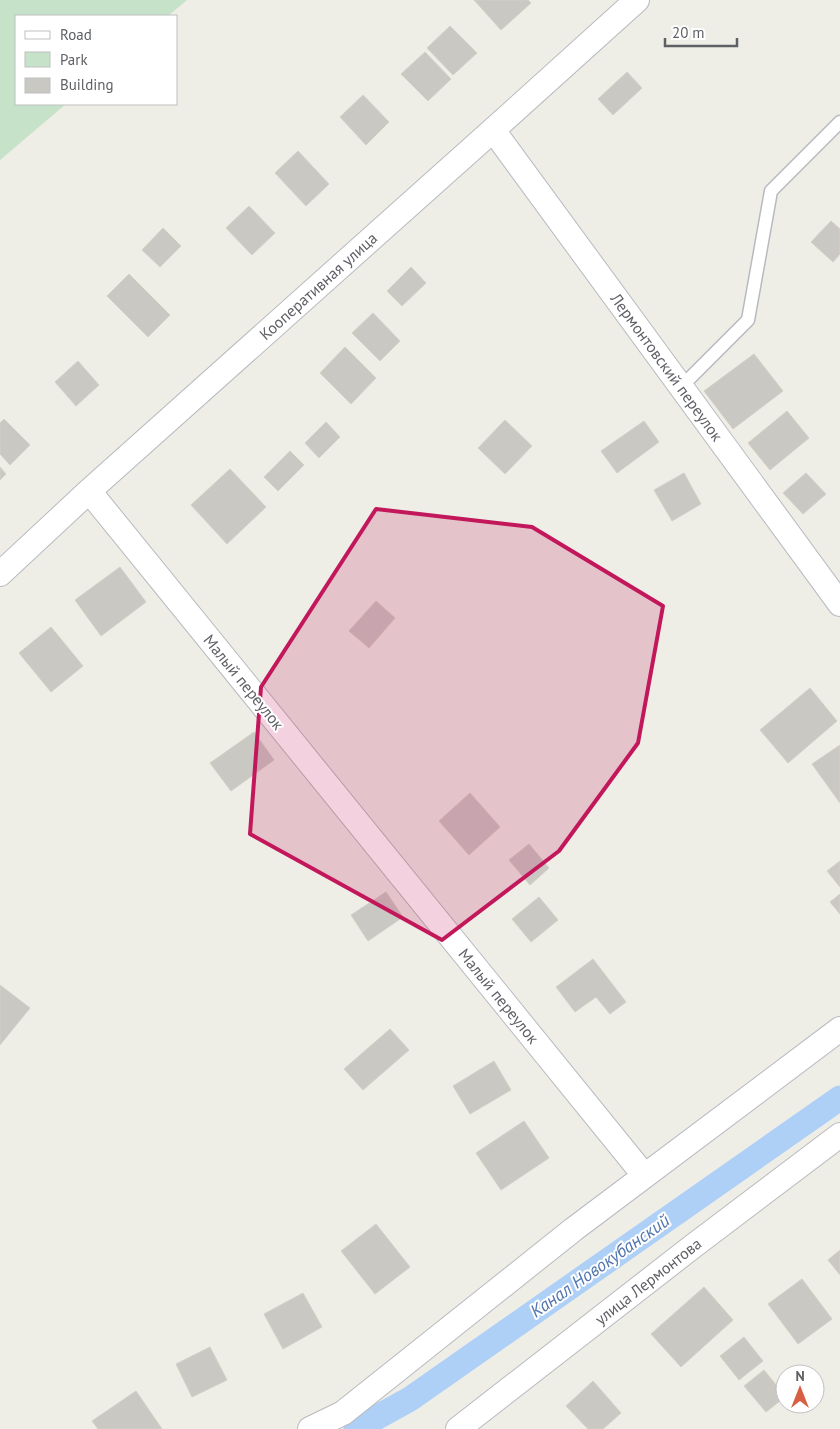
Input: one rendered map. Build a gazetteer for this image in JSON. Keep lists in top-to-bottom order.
{
  "streets": {
    "street": [
      "Кооперативная улица",
      "Лермонтовский переулок",
      "Малый переулок",
      "улица Лермонтова"
    ]
  },
  "crossings": [
    ["Кооперативная улица", "Лермонтовский переулок"],
    ["Кооперативная улица", "Малый переулок"]
  ],
  "water": ["Канал Новокубанский"],
  "legend": ["Road", "Park", "Building"],
  "scale_bar": "20 m",
  "north": "top"
}
